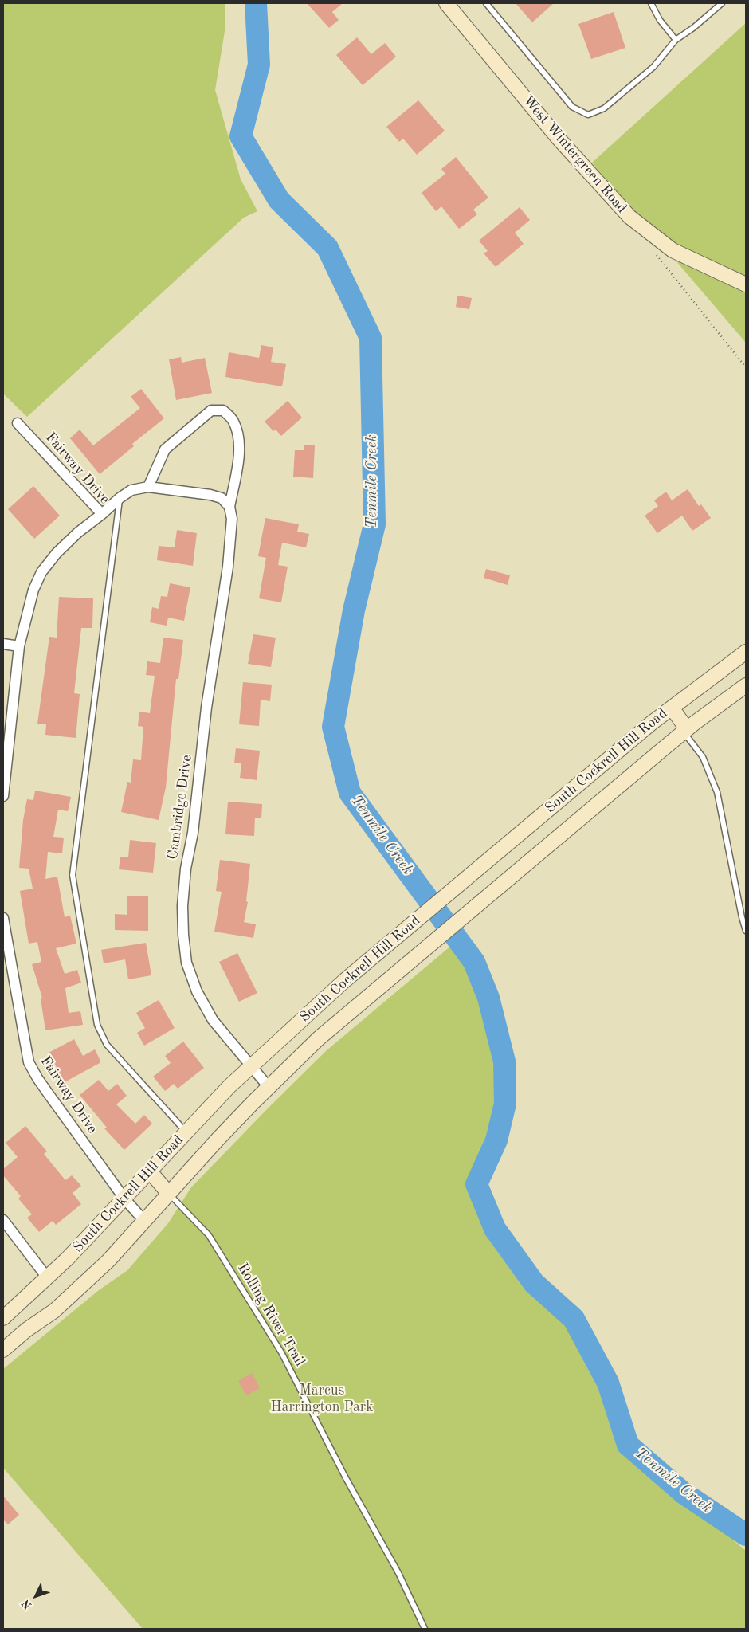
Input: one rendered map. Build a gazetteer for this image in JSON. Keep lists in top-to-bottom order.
{
  "streets": {
    "main road": ["West Wintergreen Road", "South Cockrell Hill Road"],
    "street": ["Fairway Drive", "Cambridge Drive"],
    "lane": ["Rolling River Trail"]
  },
  "crossings": [
    ["Fairway Drive", "South Cockrell Hill Road"],
    ["South Cockrell Hill Road", "Cambridge Drive"],
    ["South Cockrell Hill Road", "Rolling River Trail"]
  ],
  "water": ["Tenmile Creek"],
  "parks": ["Marcus Harrington Park"],
  "north": "bottom left"
}
